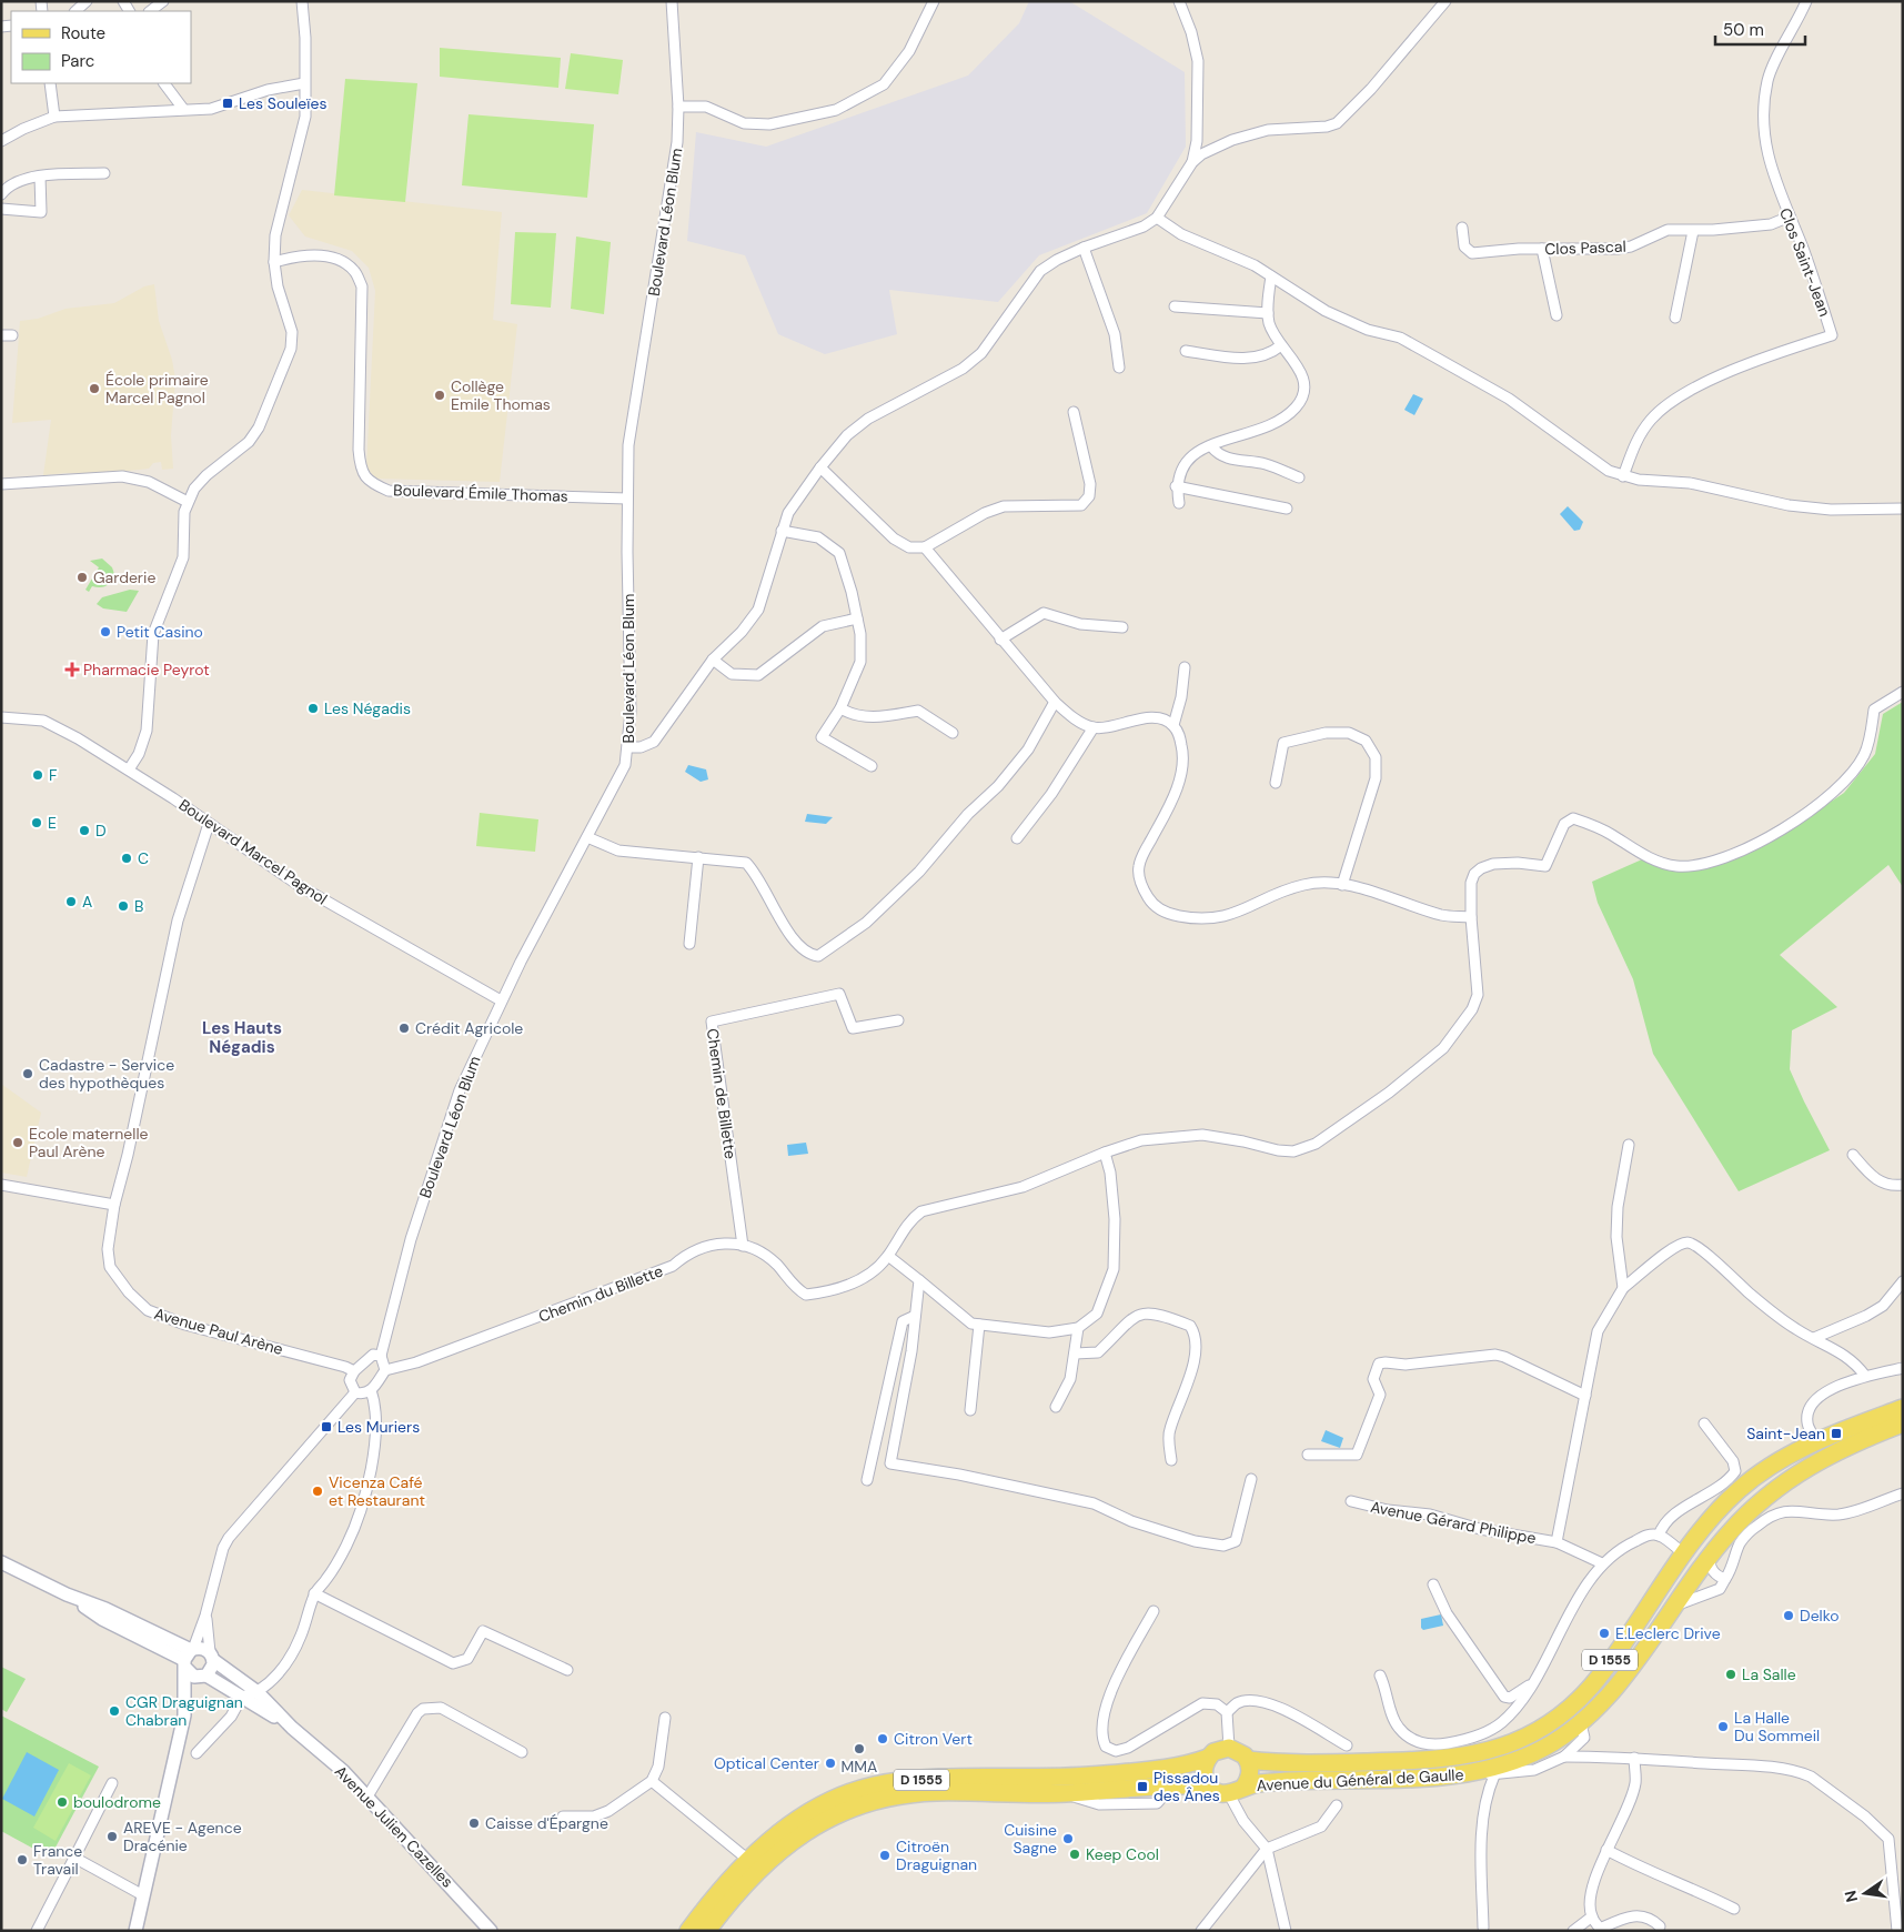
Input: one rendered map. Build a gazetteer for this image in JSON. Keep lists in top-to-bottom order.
{
  "streets": {
    "main road": ["D 1555", "Avenue du Général de Gaulle"],
    "street": [
      "Boulevard Léon Blum",
      "Clos Pascal",
      "Clos Saint-Jean",
      "Boulevard Émile Thomas",
      "Boulevard Marcel Pagnol",
      "Chemin de Billette",
      "Chemin du Billette",
      "Avenue Paul Arène",
      "Avenue Gérard Philippe",
      "Avenue Julien Cazelles"
    ]
  },
  "crossings": [
    ["Boulevard Léon Blum", "Boulevard Émile Thomas"],
    ["Boulevard Léon Blum", "Boulevard Marcel Pagnol"],
    ["Clos Pascal", "Clos Saint-Jean"],
    ["Boulevard Marcel Pagnol", "Avenue Paul Arène"],
    ["Chemin de Billette", "Chemin du Billette"],
    ["D 1555", "Avenue du Général de Gaulle"]
  ],
  "districts": ["Les Hauts Négadis"],
  "places": {
    "transit": [
      "Les Souleïes",
      "Les Muriers",
      "Saint-Jean",
      "Pissadou des Ânes"
    ],
    "other": [
      "École primaire Marcel Pagnol",
      "Collège Emile Thomas",
      "Garderie",
      "Petit Casino",
      "Les Négadis",
      "F",
      "E",
      "D",
      "C",
      "A",
      "B",
      "Crédit Agricole",
      "Cadastre - Service des hypothèques",
      "Ecole maternelle Paul Arène",
      "Vicenza Café et Restaurant",
      "Delko",
      "E.Leclerc Drive",
      "La Salle",
      "CGR Draguignan Chabran",
      "La Halle Du Sommeil",
      "Citron Vert",
      "MMA",
      "Optical Center",
      "boulodrome",
      "Caisse d'Épargne",
      "AREVE - Agence Dracénie",
      "Cuisine Sagne",
      "Keep Cool",
      "Citroën Draguignan",
      "France Travail"
    ],
    "health": ["Pharmacie Peyrot"]
  },
  "legend": ["Route", "Parc"],
  "scale_bar": "50 m",
  "north": "left"
}
